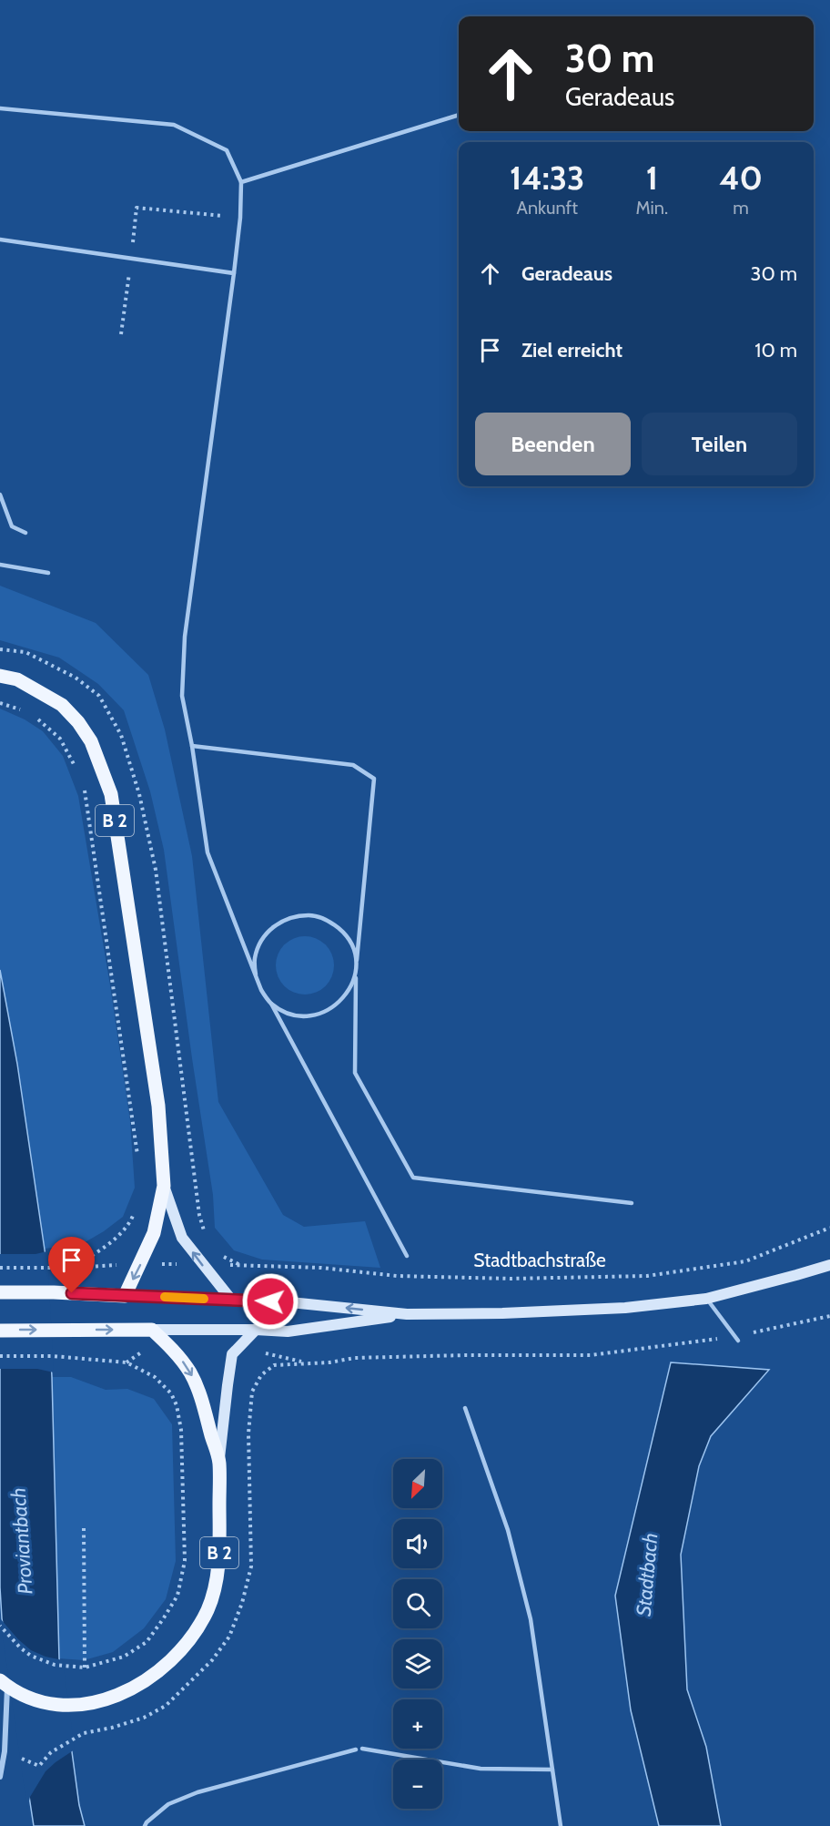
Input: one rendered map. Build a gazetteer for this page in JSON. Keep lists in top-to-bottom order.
{
  "streets": {
    "main road": ["B 2"],
    "path": ["Stadtbachstraße"]
  },
  "water": ["Proviantbach", "Stadtbach"],
  "north": "bottom left",
  "page": {
    "turn": ["30 m", "Geradeaus"],
    "eta": [
      "14:33",
      "Ankunft",
      "1",
      "Min.",
      "40",
      "m"
    ],
    "list": [
      {
        "name": "Geradeaus",
        "value": "30 m"
      },
      {
        "name": "Ziel erreicht",
        "value": "10 m"
      }
    ],
    "buttons": ["Beenden", "Teilen"],
    "map_buttons": ["+", "−"]
  }
}
